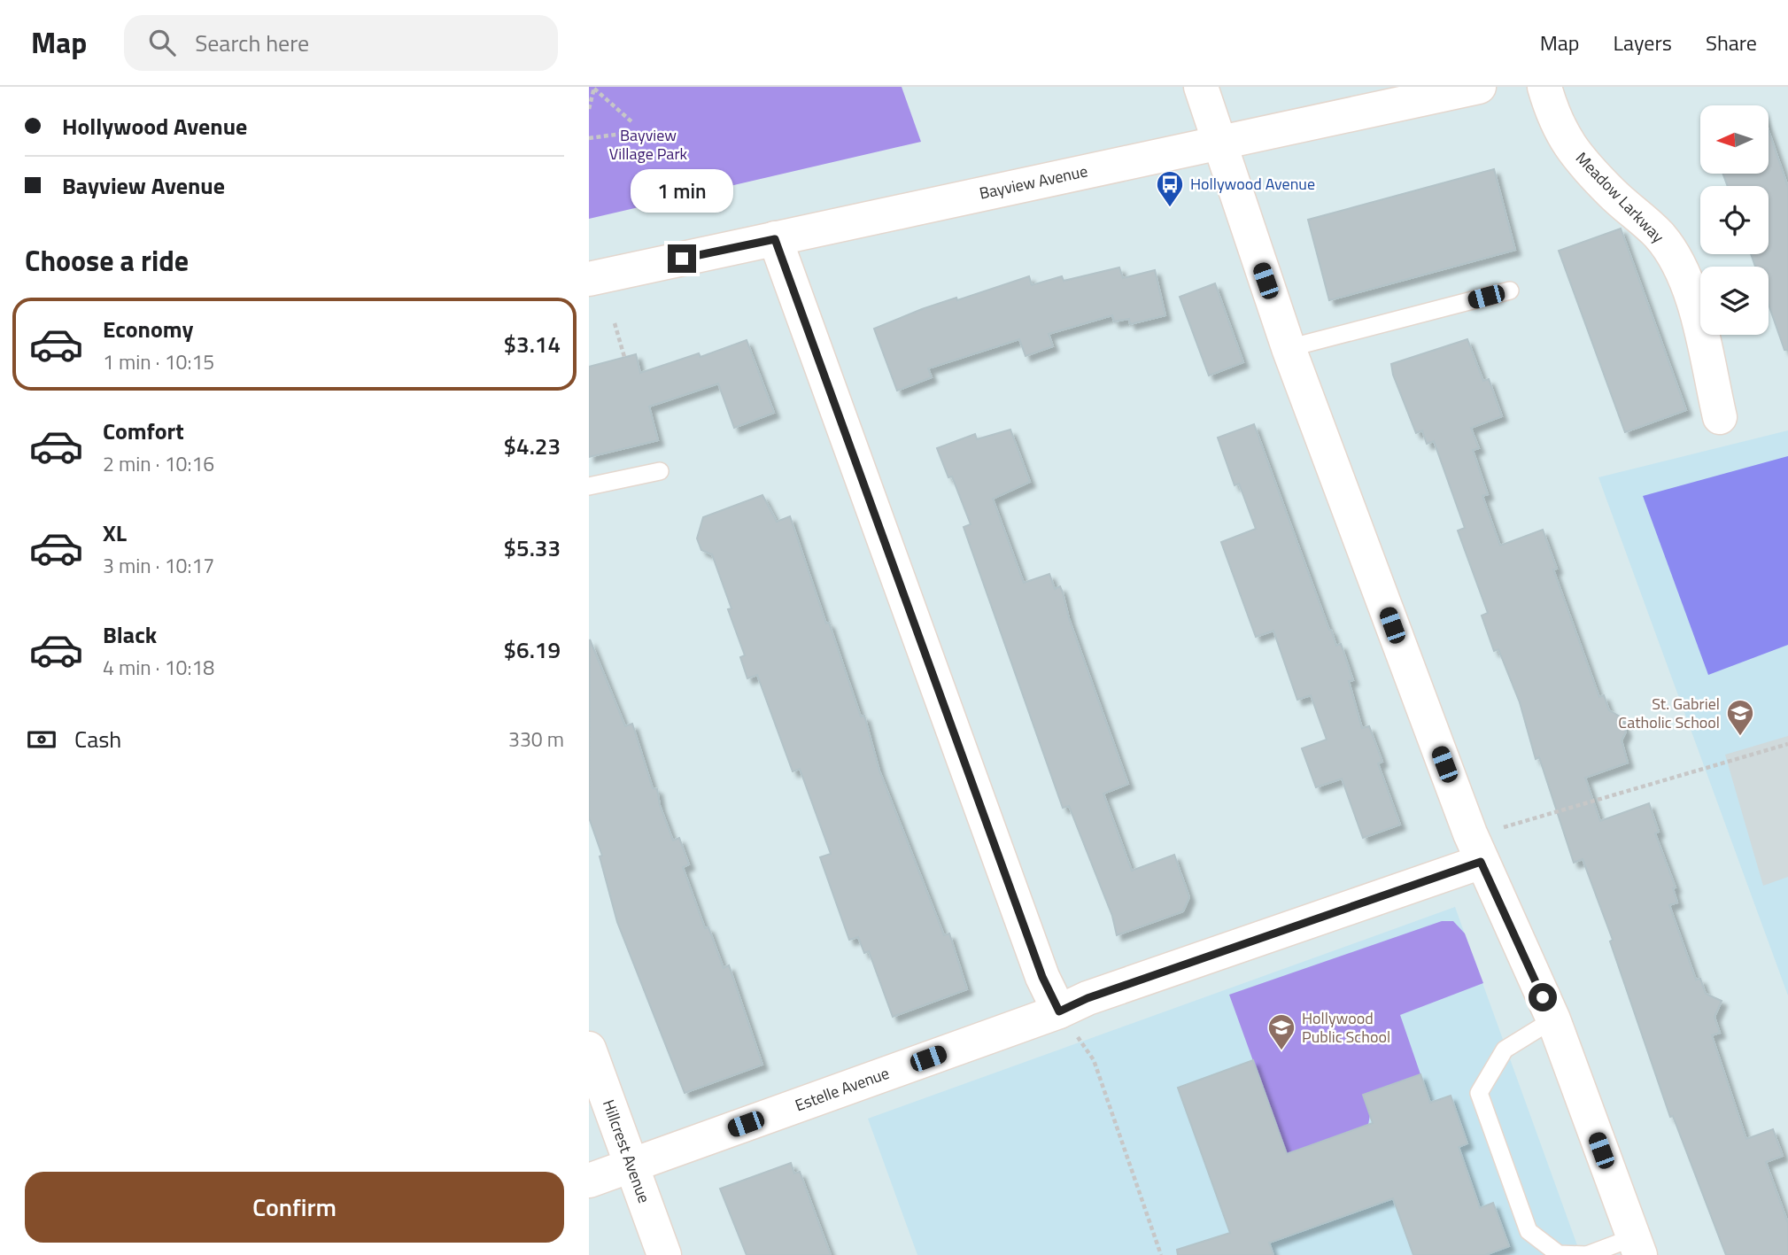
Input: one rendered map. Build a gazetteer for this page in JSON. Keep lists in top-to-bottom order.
{
  "streets": {
    "street": [
      "Bayview Avenue",
      "Meadow Larkway",
      "Estelle Avenue",
      "Hillcrest Avenue"
    ]
  },
  "crossings": [
    ["Estelle Avenue", "Hillcrest Avenue"]
  ],
  "parks": ["Bayview Village Park"],
  "places": {
    "bus stop": ["Hollywood Avenue"],
    "school or university": ["St. Gabriel Catholic School", "Hollywood Public School"]
  },
  "north": "left",
  "page": {
    "header": "Map",
    "search": "Search here",
    "nav": ["Map", "Layers", "Share"],
    "banner": ["Hollywood Avenue", "Bayview Avenue"],
    "bubble": "1 min",
    "heading": "Choose a ride",
    "list": [
      {
        "name": "Economy",
        "note": "1 min · 10:15",
        "value": "$3.14"
      },
      {
        "name": "Comfort",
        "note": "2 min · 10:16",
        "value": "$4.23"
      },
      {
        "name": "XL",
        "note": "3 min · 10:17",
        "value": "$5.33"
      },
      {
        "name": "Black",
        "note": "4 min · 10:18",
        "value": "$6.19"
      }
    ],
    "pay": ["Cash", "330 m"],
    "buttons": "Confirm"
  }
}
